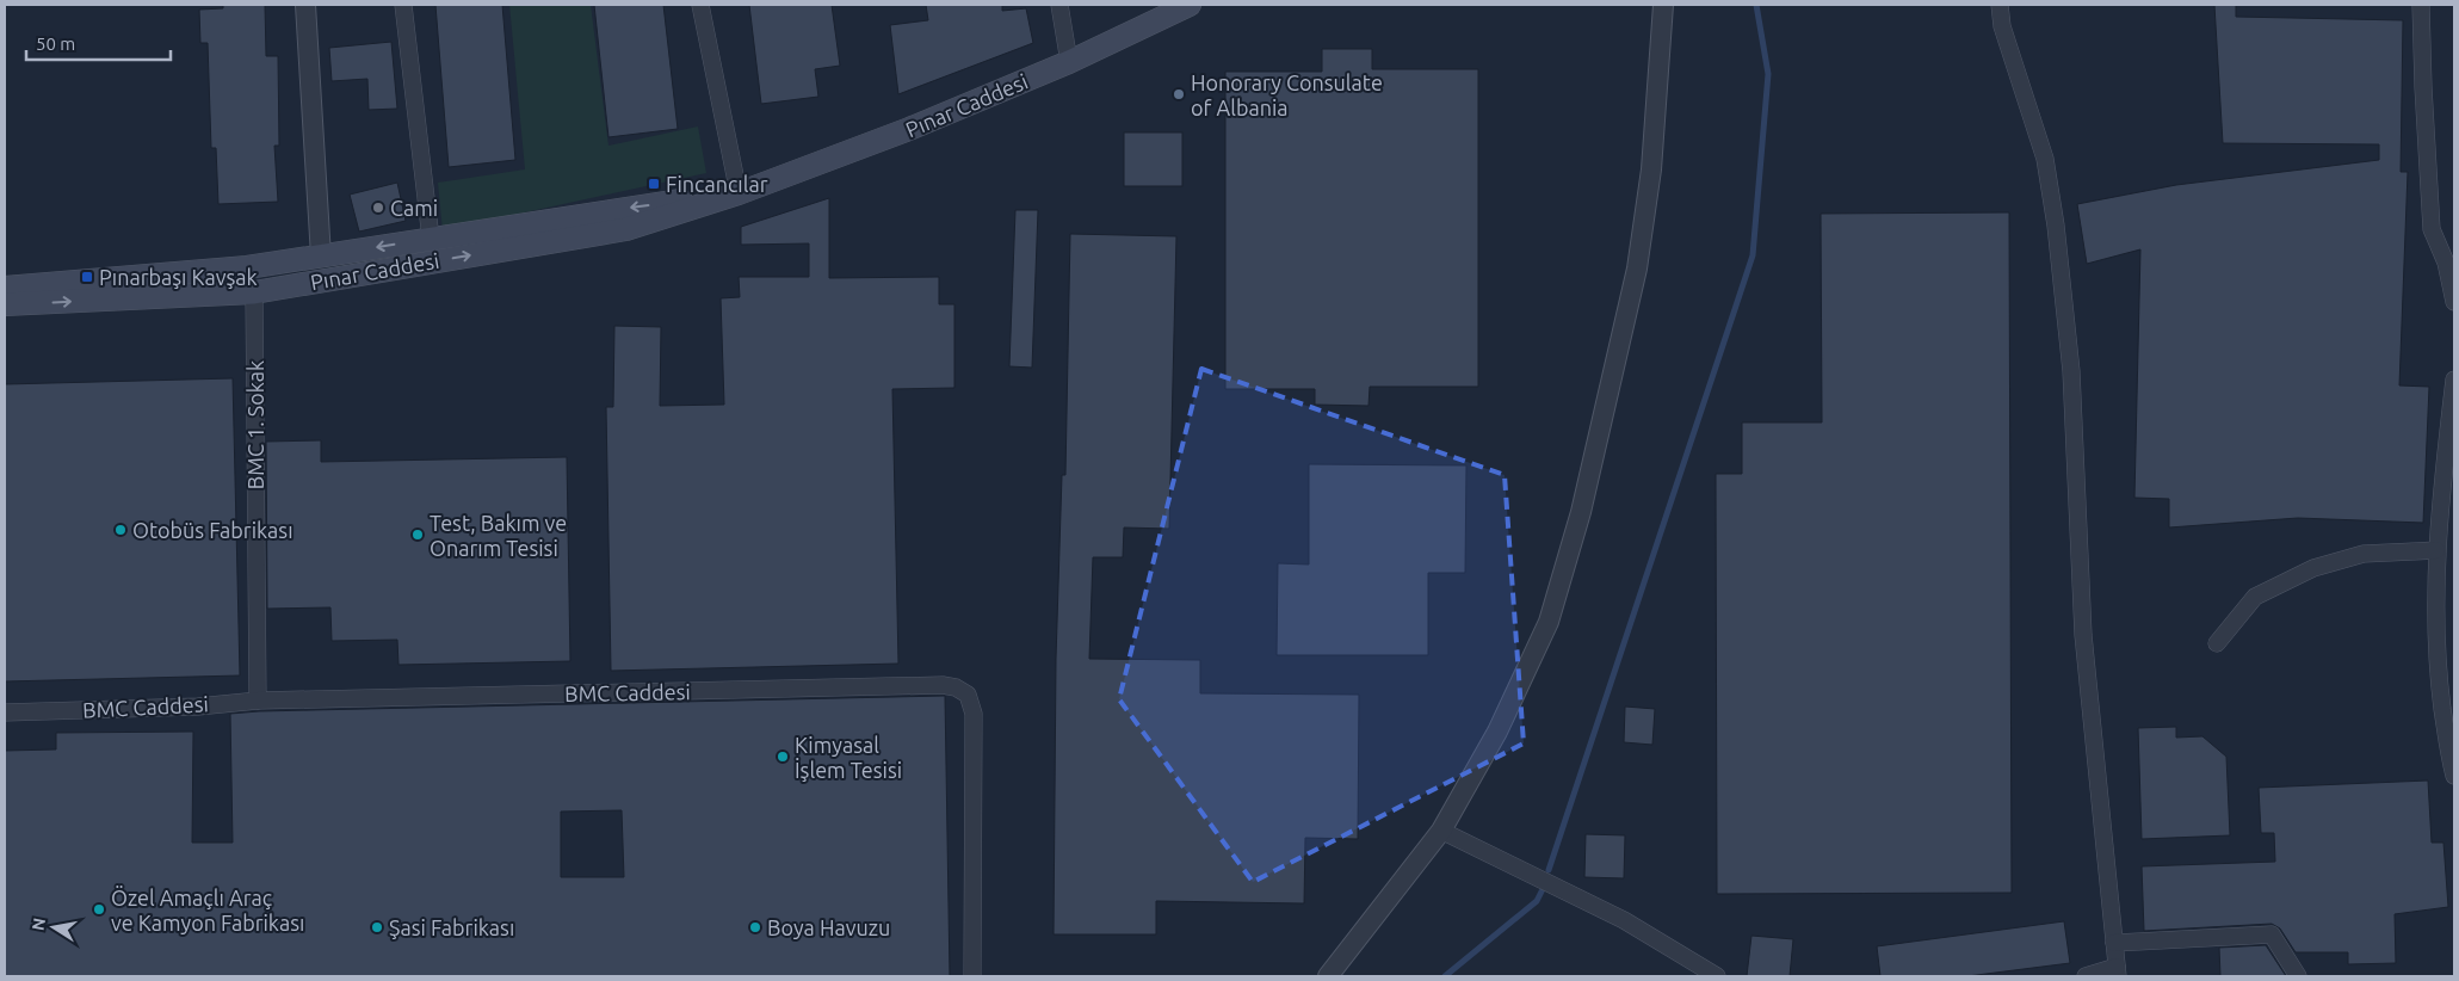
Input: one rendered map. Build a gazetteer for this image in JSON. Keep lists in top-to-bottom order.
{
  "streets": {
    "main road": ["Pınar Caddesi"],
    "street": ["BMC 1. Sokak", "BMC Caddesi"]
  },
  "crossings": [
    ["Pınar Caddesi", "BMC 1. Sokak"],
    ["BMC 1. Sokak", "BMC Caddesi"]
  ],
  "places": {
    "other": [
      "Honorary Consulate of Albania",
      "Cami",
      "Otobüs Fabrikası",
      "Test, Bakım ve Onarım Tesisi",
      "Kimyasal İşlem Tesisi",
      "Özel Amaçlı Araç ve Kamyon Fabrikası",
      "Şasi Fabrikası",
      "Boya Havuzu"
    ],
    "transit": ["Fincancılar", "Pınarbaşı Kavşak"]
  },
  "scale_bar": "50 m",
  "north": "left"
}
